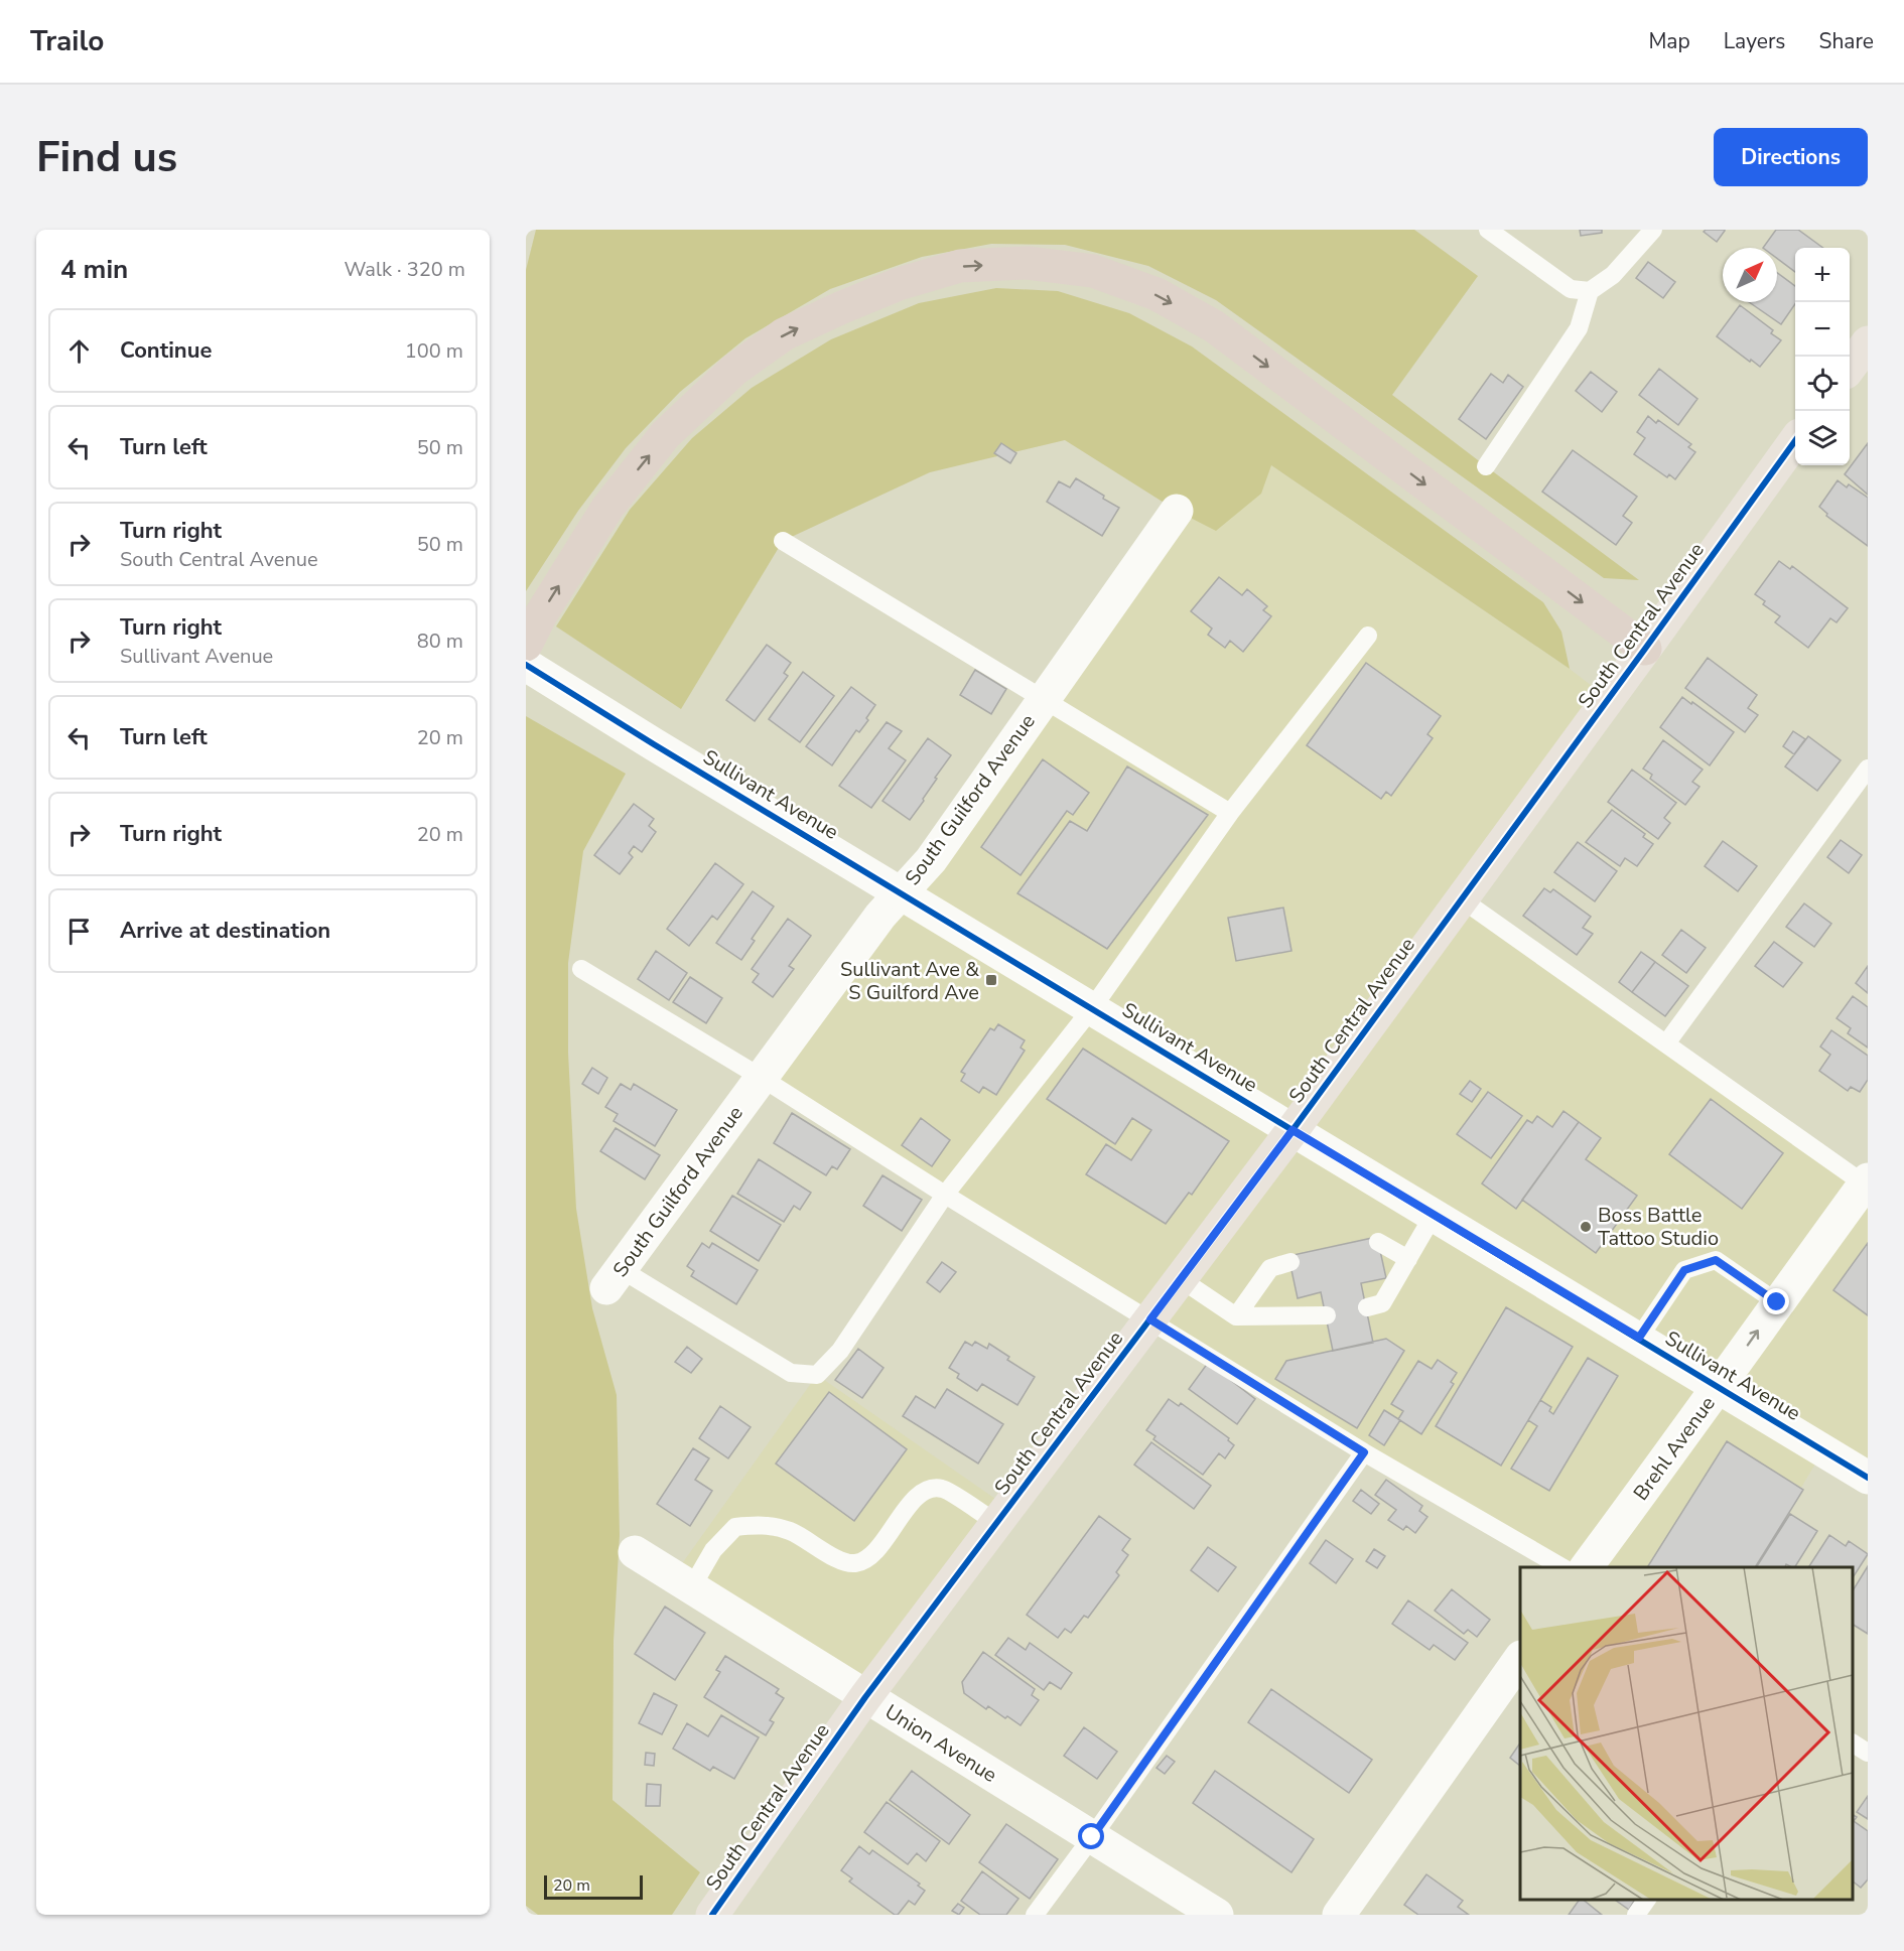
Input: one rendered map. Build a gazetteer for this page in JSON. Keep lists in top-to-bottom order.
{
  "streets": {
    "main road": ["South Central Avenue"],
    "street": [
      "Sullivant Avenue",
      "South Guilford Avenue",
      "Brehl Avenue",
      "Union Avenue"
    ]
  },
  "crossings": [
    ["South Central Avenue", "Sullivant Avenue"],
    ["South Central Avenue", "Union Avenue"],
    ["Sullivant Avenue", "South Guilford Avenue"],
    ["Sullivant Avenue", "Brehl Avenue"]
  ],
  "places": {
    "transit": ["Sullivant Ave & S Guilford Ave"],
    "other": ["Boss Battle Tattoo Studio"]
  },
  "scale_bar": "20 m",
  "north": "top right",
  "page": {
    "header": "Trailo",
    "nav": ["Map", "Layers", "Share"],
    "buttons": "Directions",
    "title": "Find us",
    "heading": ["4 min", "Walk · 320 m"],
    "map_buttons": ["+", "−"],
    "list": [
      ["Continue", "100 m"],
      ["Turn left", "50 m"],
      ["Turn right", "South Central Avenue", "50 m"],
      ["Turn right", "Sullivant Avenue", "80 m"],
      ["Turn left", "20 m"],
      ["Turn right", "20 m"],
      "Arrive at destination"
    ],
    "scale": "20 m"
  }
}
